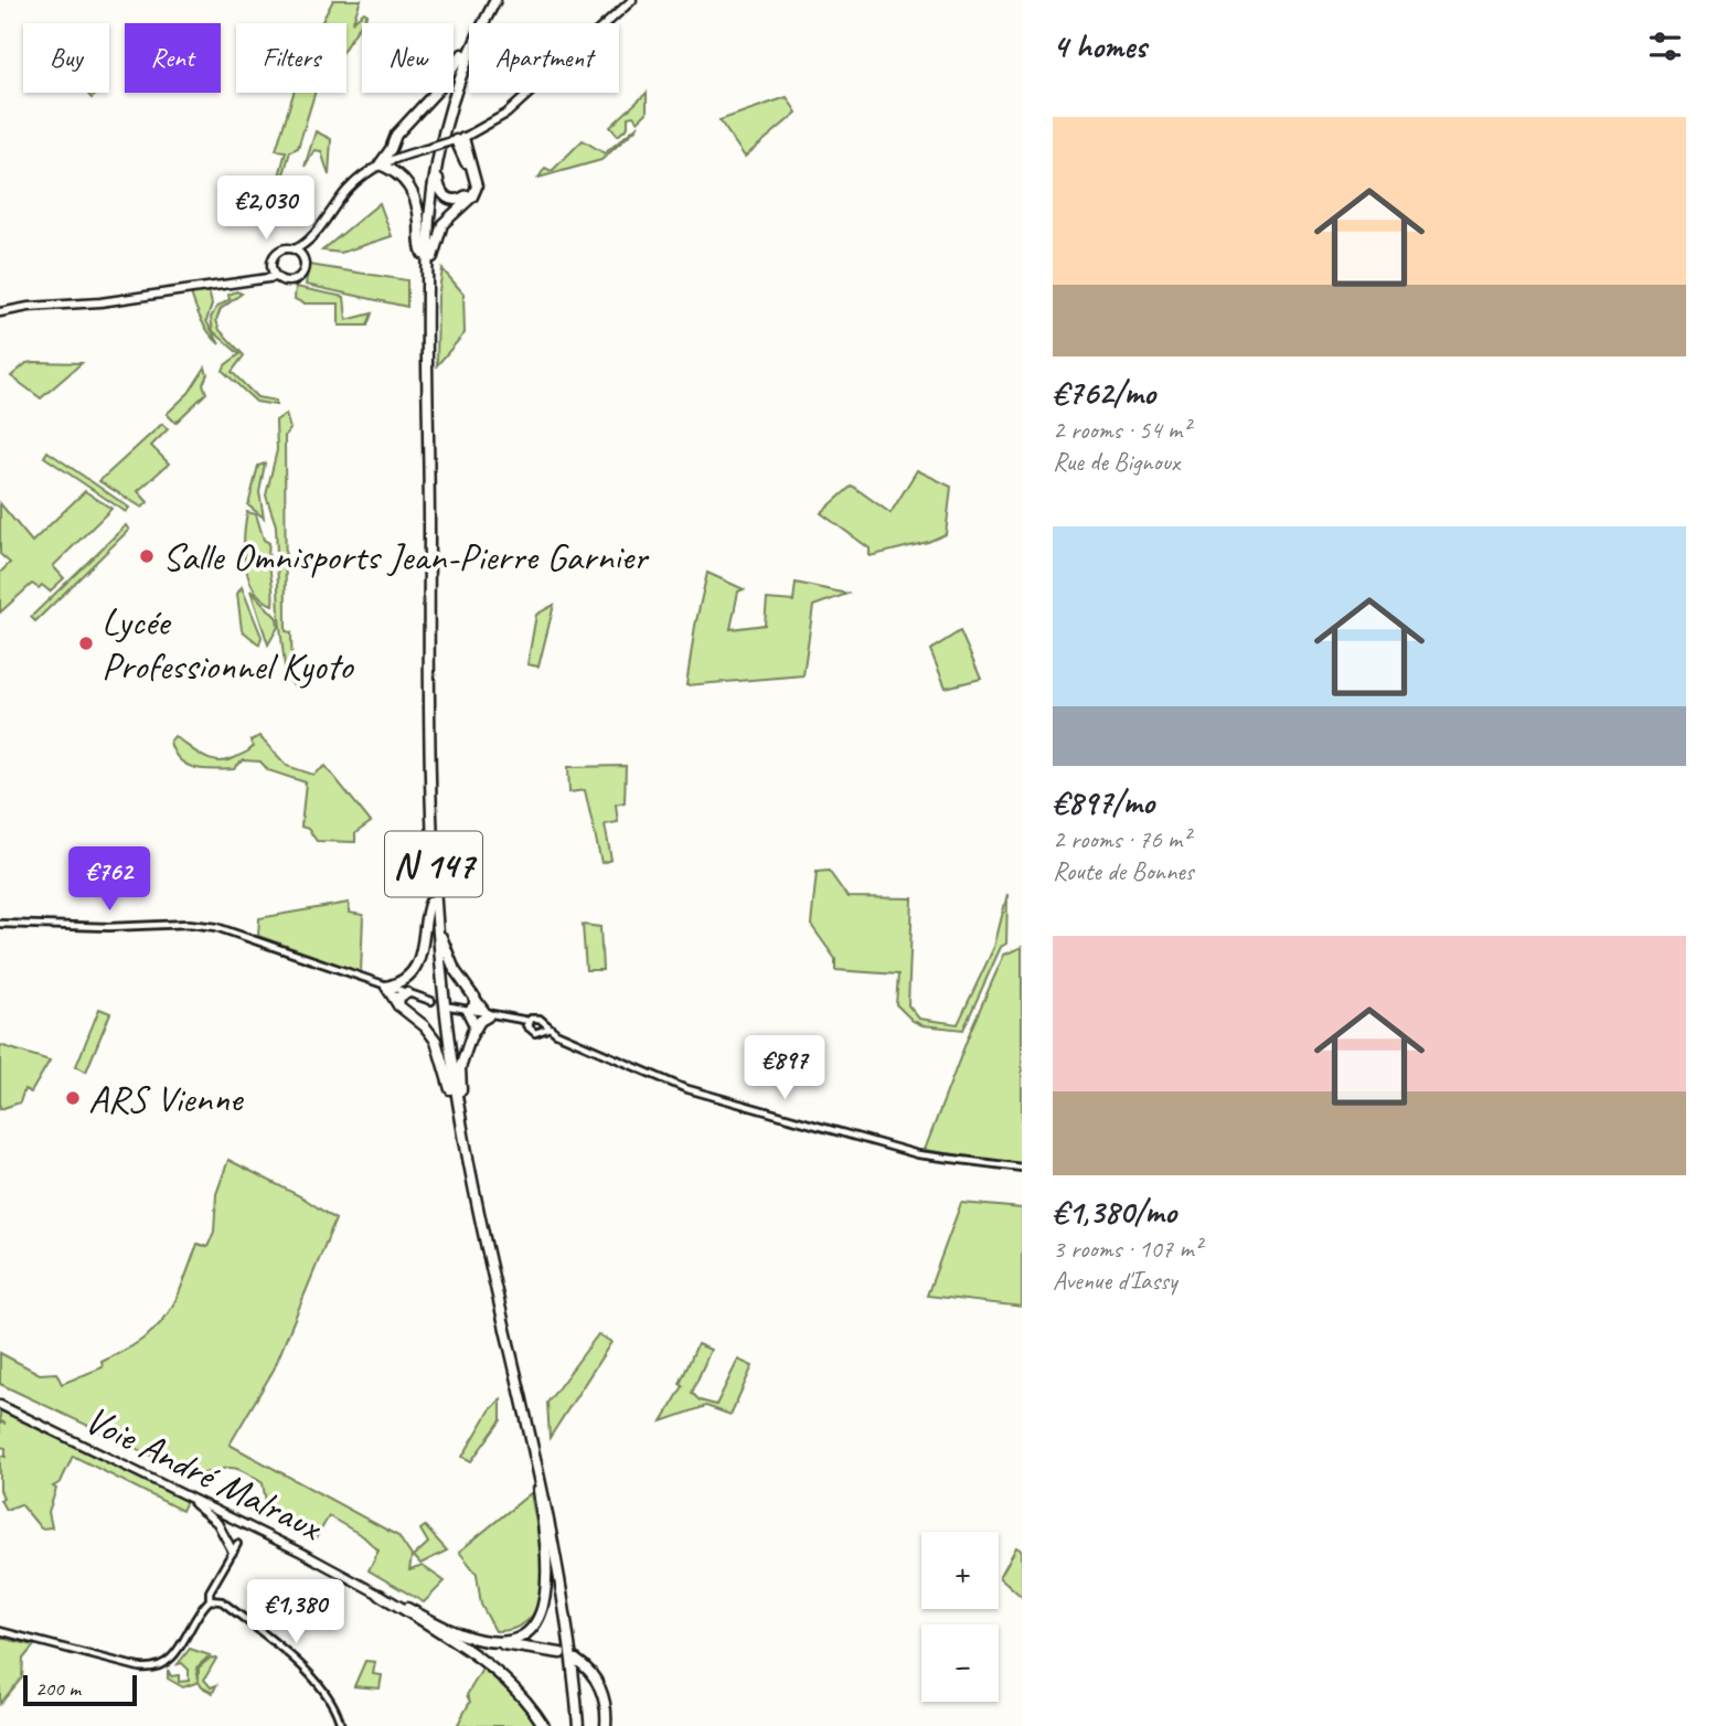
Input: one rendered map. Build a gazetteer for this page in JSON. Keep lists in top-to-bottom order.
{
  "streets": {
    "highway": ["N 147"],
    "main road": ["Voie André Malraux"]
  },
  "places": ["Salle Omnisports Jean-Pierre Garnier", "Lycée Professionnel Kyoto", "ARS Vienne"],
  "scale_bar": "200 m",
  "page": {
    "heading": "4 homes",
    "chip": [
      "Buy",
      "Rent",
      "Filters",
      "New",
      "Apartment"
    ],
    "list": [
      {
        "name": "€762/mo",
        "note": "2 rooms · 54 m² · Rue de Bignoux"
      },
      {
        "name": "€897/mo",
        "note": "2 rooms · 76 m² · Route de Bonnes"
      },
      {
        "name": "€1,380/mo",
        "note": "3 rooms · 107 m² · Avenue d'Iassy"
      }
    ],
    "price": [
      "€2,030",
      "€762",
      "€897",
      "€1,380"
    ],
    "map_buttons": ["+", "−"],
    "scale": "200 m"
  }
}
